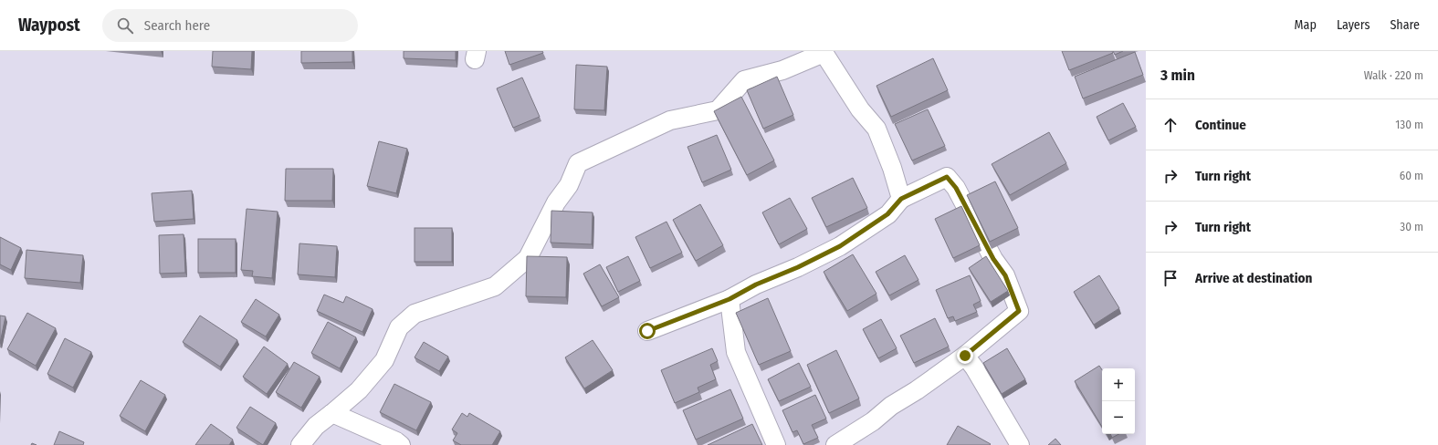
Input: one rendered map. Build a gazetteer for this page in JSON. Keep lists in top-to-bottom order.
{
  "page": {
    "header": "Waypost",
    "search": "Search here",
    "nav": ["Map", "Layers", "Share"],
    "heading": ["3 min", "Walk · 220 m"],
    "list": [
      ["Continue", "130 m"],
      ["Turn right", "60 m"],
      ["Turn right", "30 m"],
      "Arrive at destination"
    ],
    "map_buttons": ["+", "−"]
  }
}
